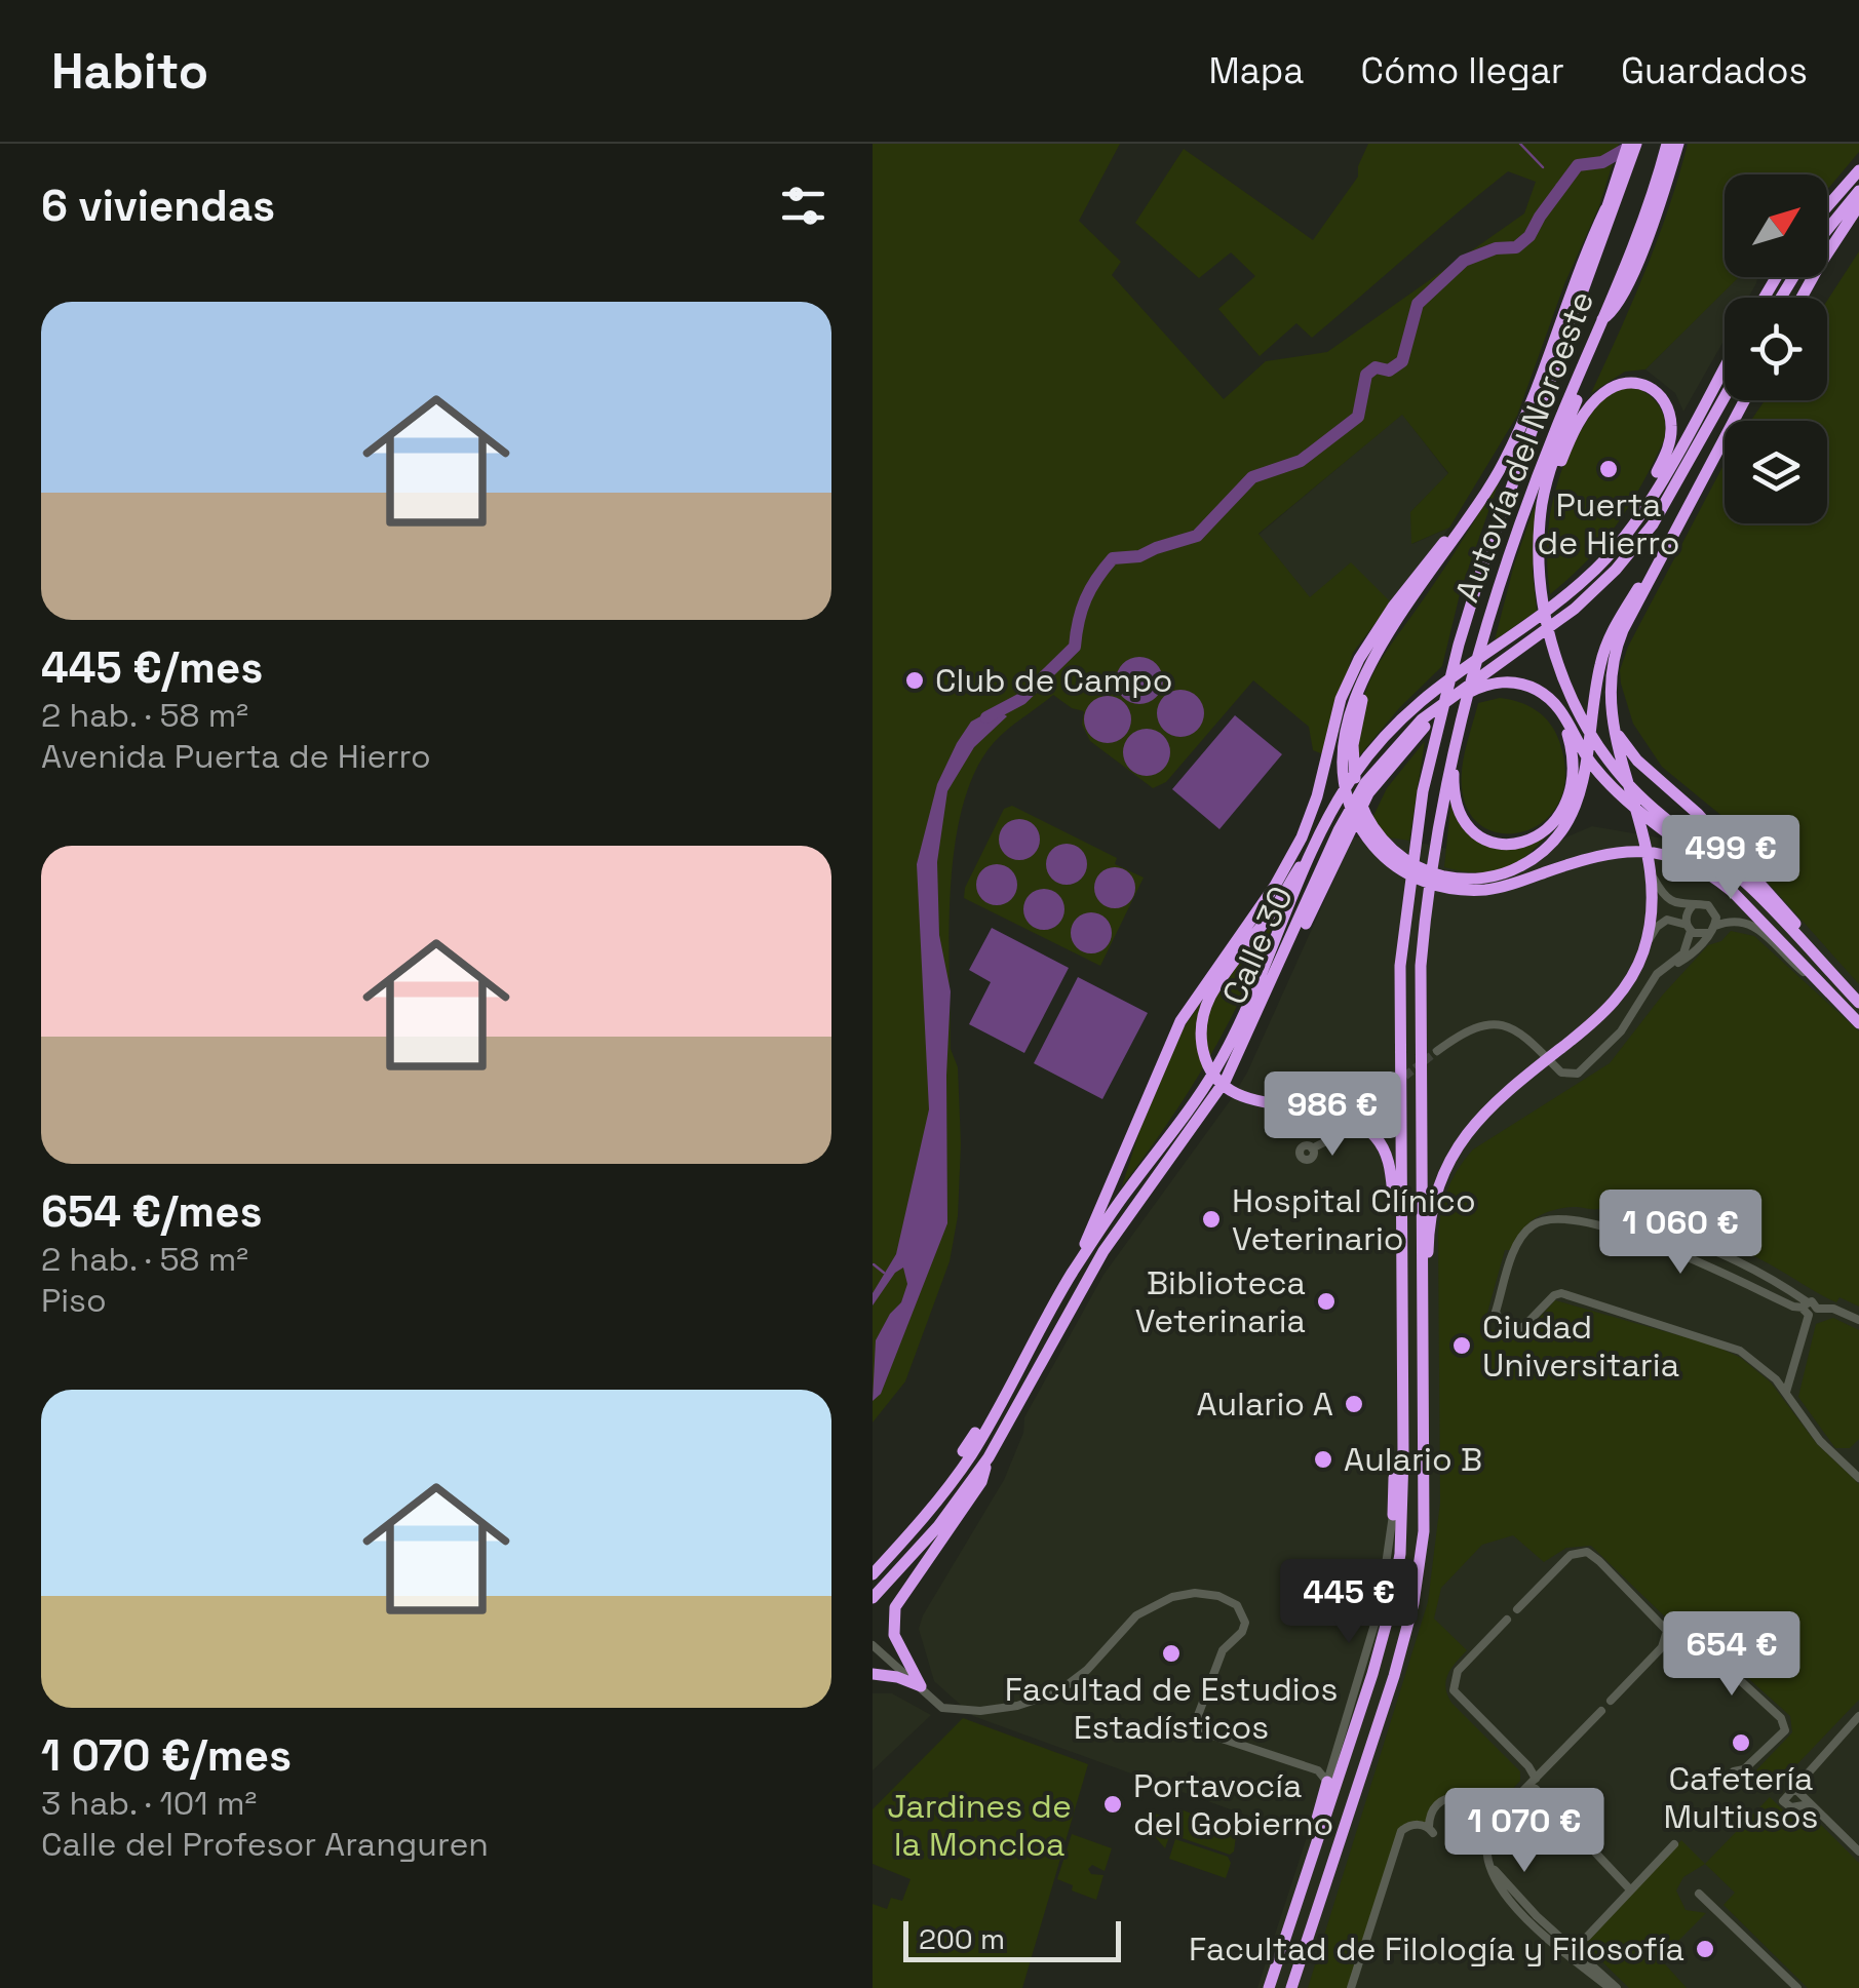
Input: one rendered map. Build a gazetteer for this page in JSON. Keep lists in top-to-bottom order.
{
  "streets": {
    "highway": ["Autovía del Noroeste", "Calle 30"]
  },
  "parks": ["Jardines de la Moncloa"],
  "places": [
    "Puerta de Hierro",
    "Club de Campo",
    "Hospital Clínico Veterinario",
    "Biblioteca Veterinaria",
    "Ciudad Universitaria",
    "Aulario A",
    "Aulario B",
    "Facultad de Estudios Estadísticos",
    "Cafetería Multiusos",
    "Portavocía del Gobierno",
    "Facultad de Filología y Filosofía"
  ],
  "scale_bar": "200 m",
  "north": "top right",
  "page": {
    "header": "Habito",
    "nav": ["Mapa", "Cómo llegar", "Guardados"],
    "heading": "6 viviendas",
    "list": [
      {
        "name": "445 €/mes",
        "note": "2 hab. · 58 m² · Avenida Puerta de Hierro"
      },
      {
        "name": "654 €/mes",
        "note": "2 hab. · 58 m² · Piso"
      },
      {
        "name": "1 070 €/mes",
        "note": "3 hab. · 101 m² · Calle del Profesor Aranguren"
      }
    ],
    "price": [
      "499 €",
      "986 €",
      "1 060 €",
      "445 €",
      "654 €",
      "1 070 €"
    ],
    "scale": "200 m"
  }
}
